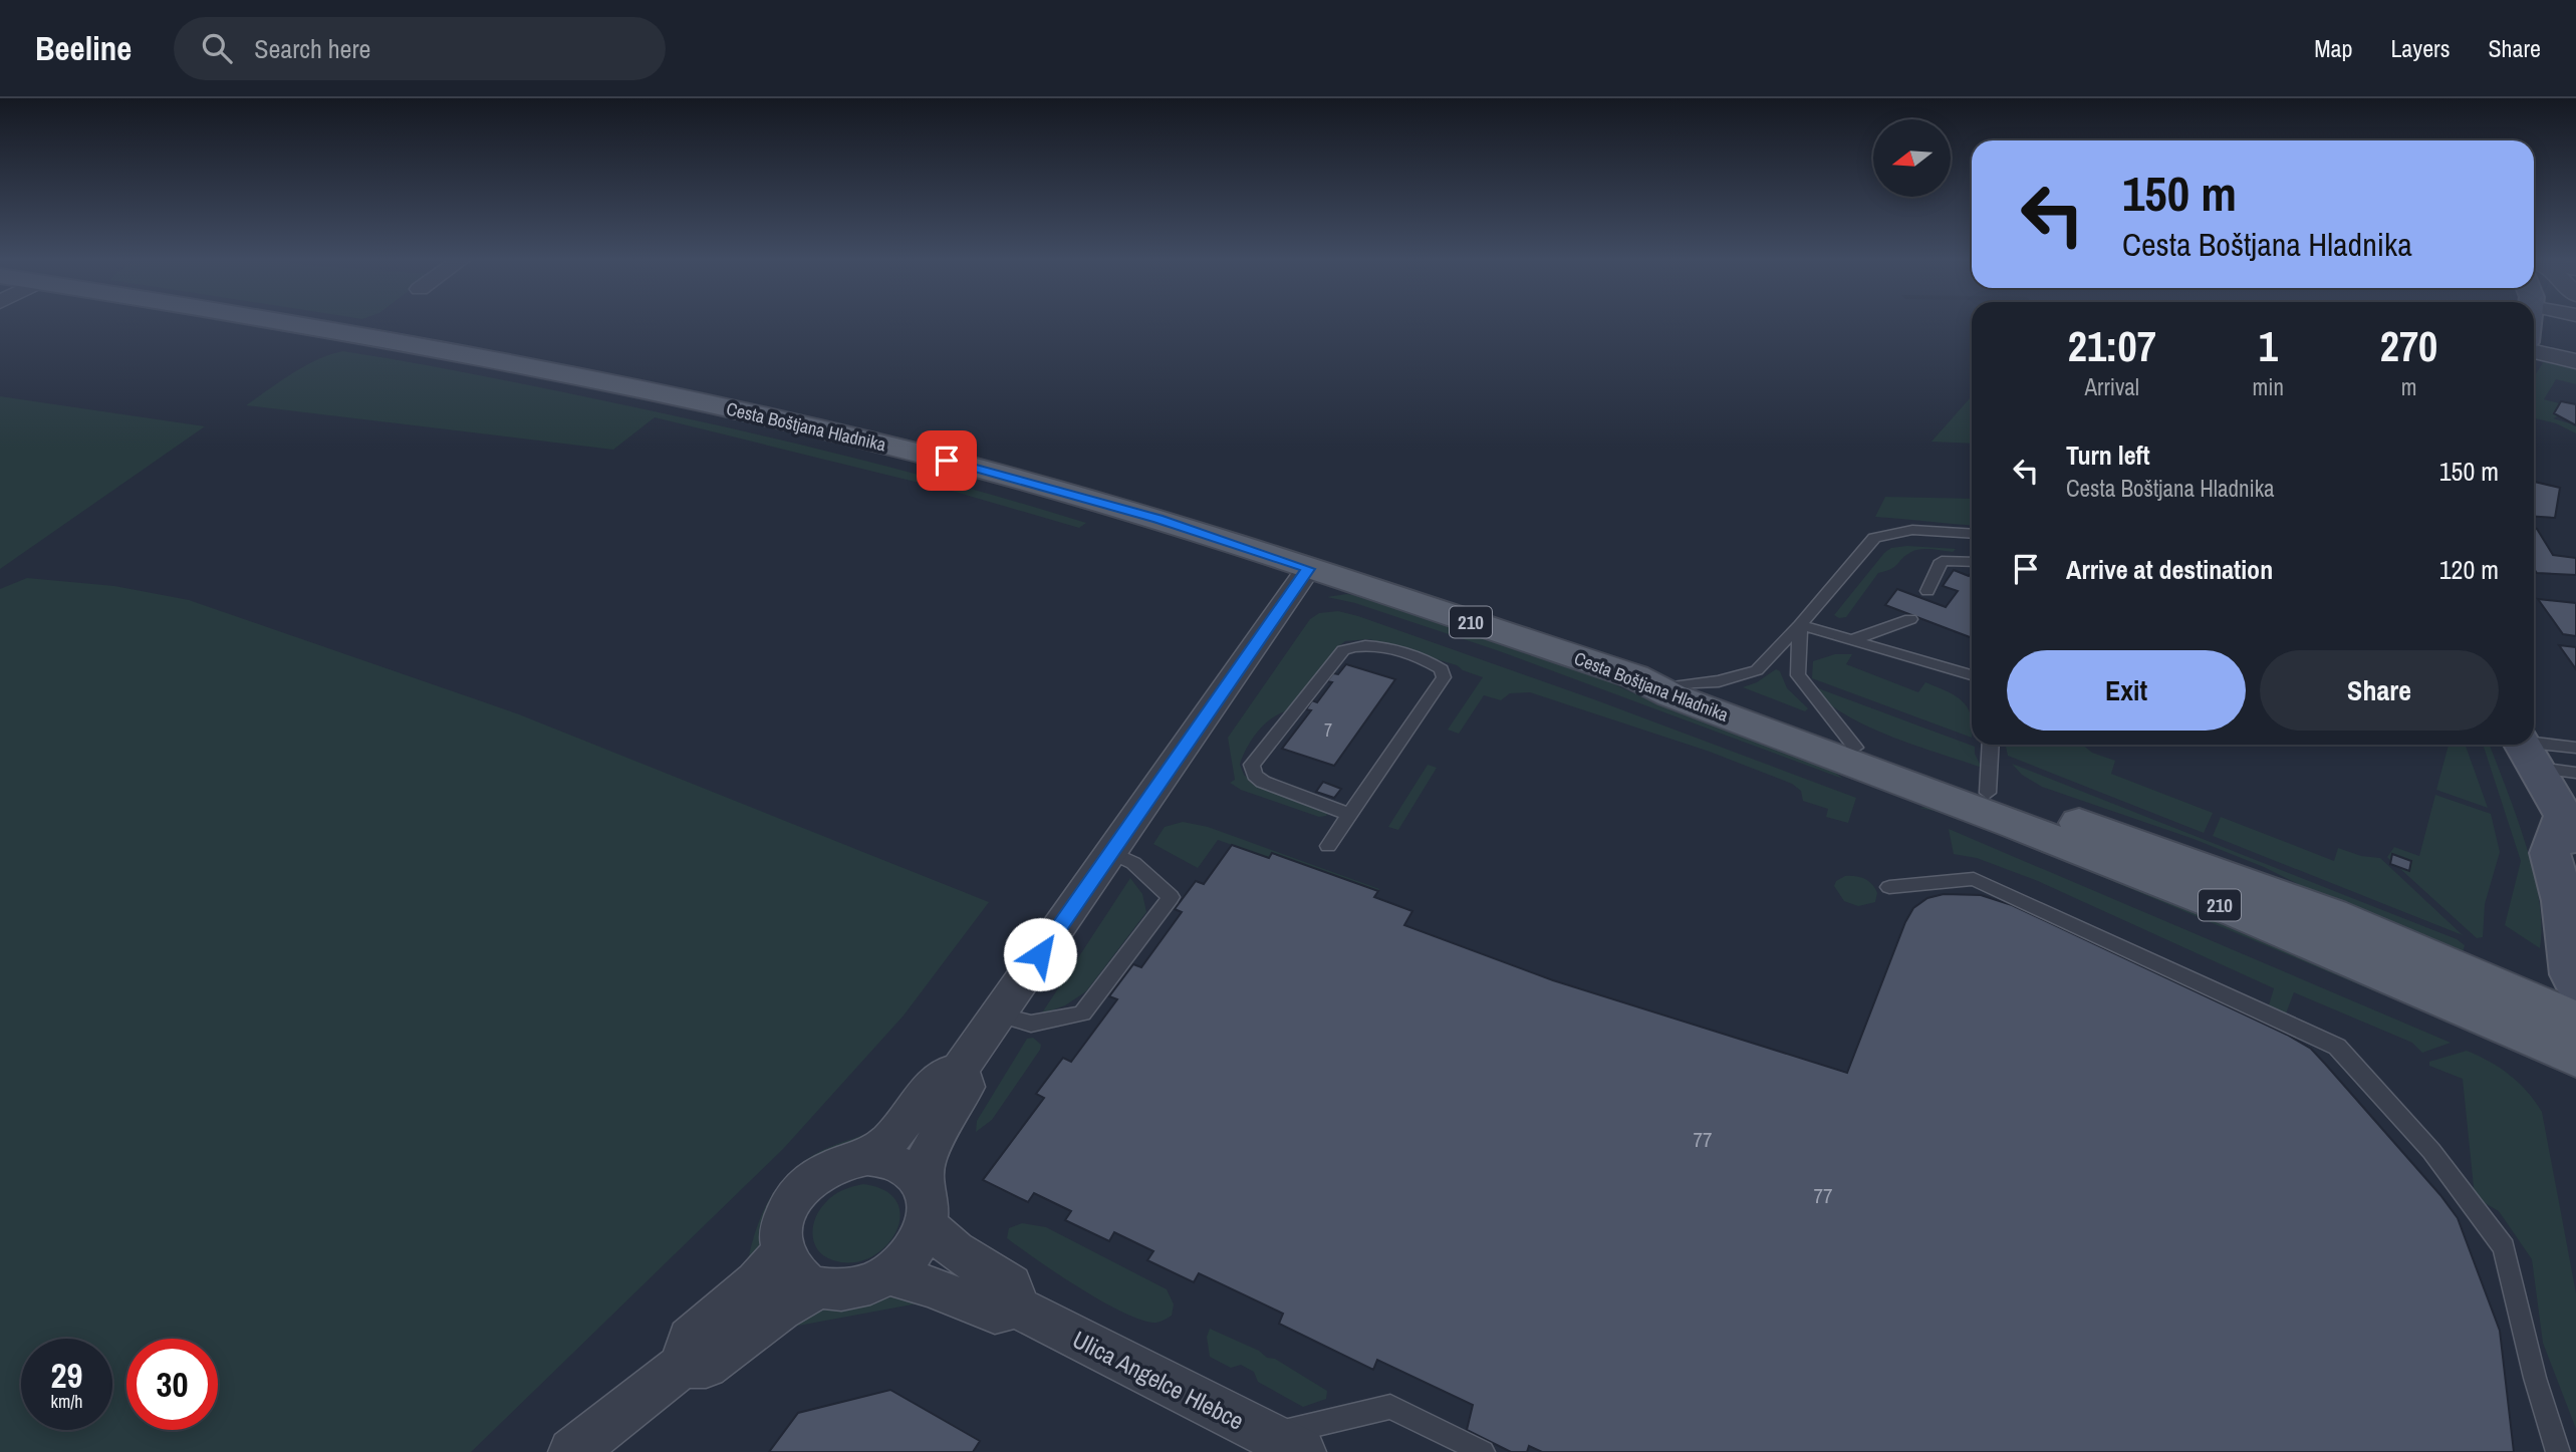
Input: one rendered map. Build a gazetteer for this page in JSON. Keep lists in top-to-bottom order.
{
  "streets": {
    "main road": ["Cesta Boštjana Hladnika", "210"],
    "street": ["Ulica Angelce Hlebce"]
  },
  "crossings": [
    ["Cesta Boštjana Hladnika", "210"]
  ],
  "house_numbers": ["7", "77", "77"],
  "north": "left",
  "page": {
    "header": "Beeline",
    "search": "Search here",
    "nav": ["Map", "Layers", "Share"],
    "turn": ["150 m", "Cesta Boštjana Hladnika"],
    "eta": [
      "21:07",
      "Arrival",
      "1",
      "min",
      "270",
      "m"
    ],
    "list": [
      {
        "name": "Turn left",
        "note": "Cesta Boštjana Hladnika",
        "value": "150 m"
      },
      {
        "name": "Arrive at destination",
        "value": "120 m"
      }
    ],
    "buttons": ["Exit", "Share"],
    "speed": "29 km/h",
    "limit": "30"
  }
}
